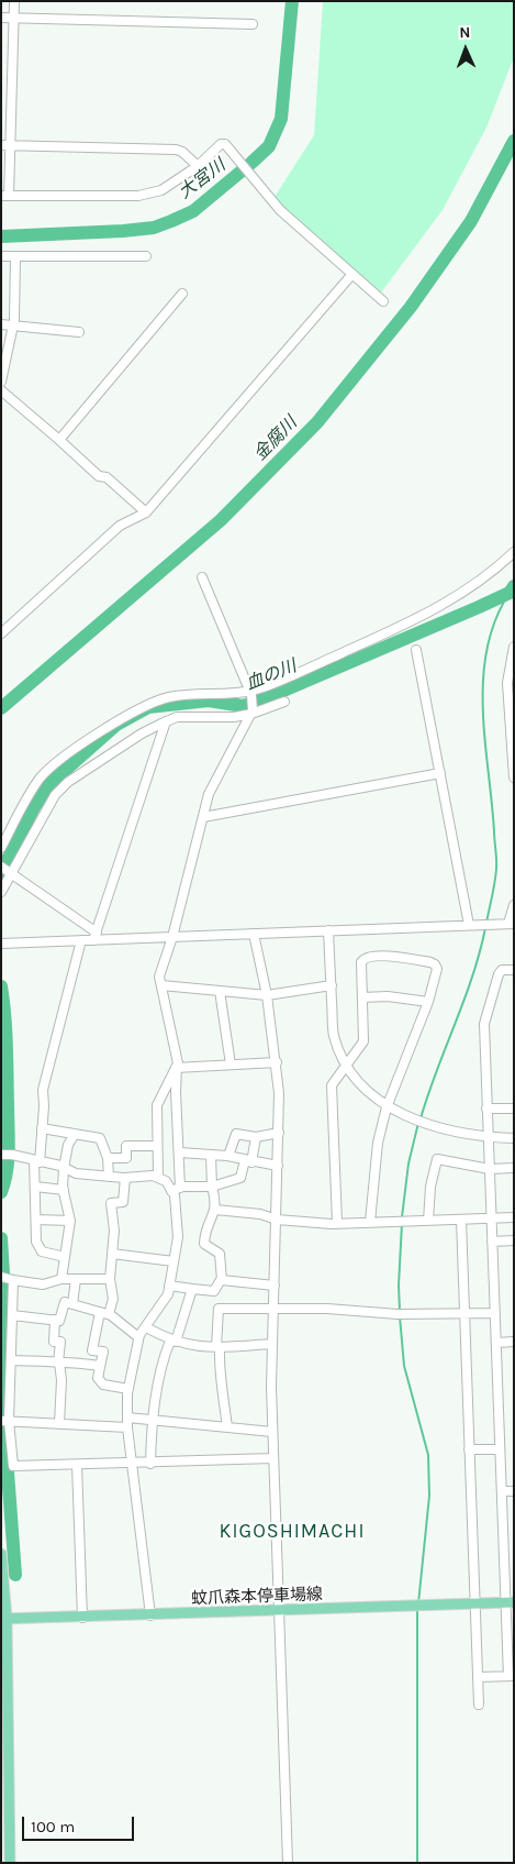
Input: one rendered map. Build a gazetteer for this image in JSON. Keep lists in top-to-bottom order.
{
  "streets": {
    "main road": ["蚊爪森本停車場線"]
  },
  "districts": ["KIGOSHIMACHI"],
  "water": ["大宮川", "金腐川", "血の川"],
  "scale_bar": "100 m",
  "north": "top"
}
